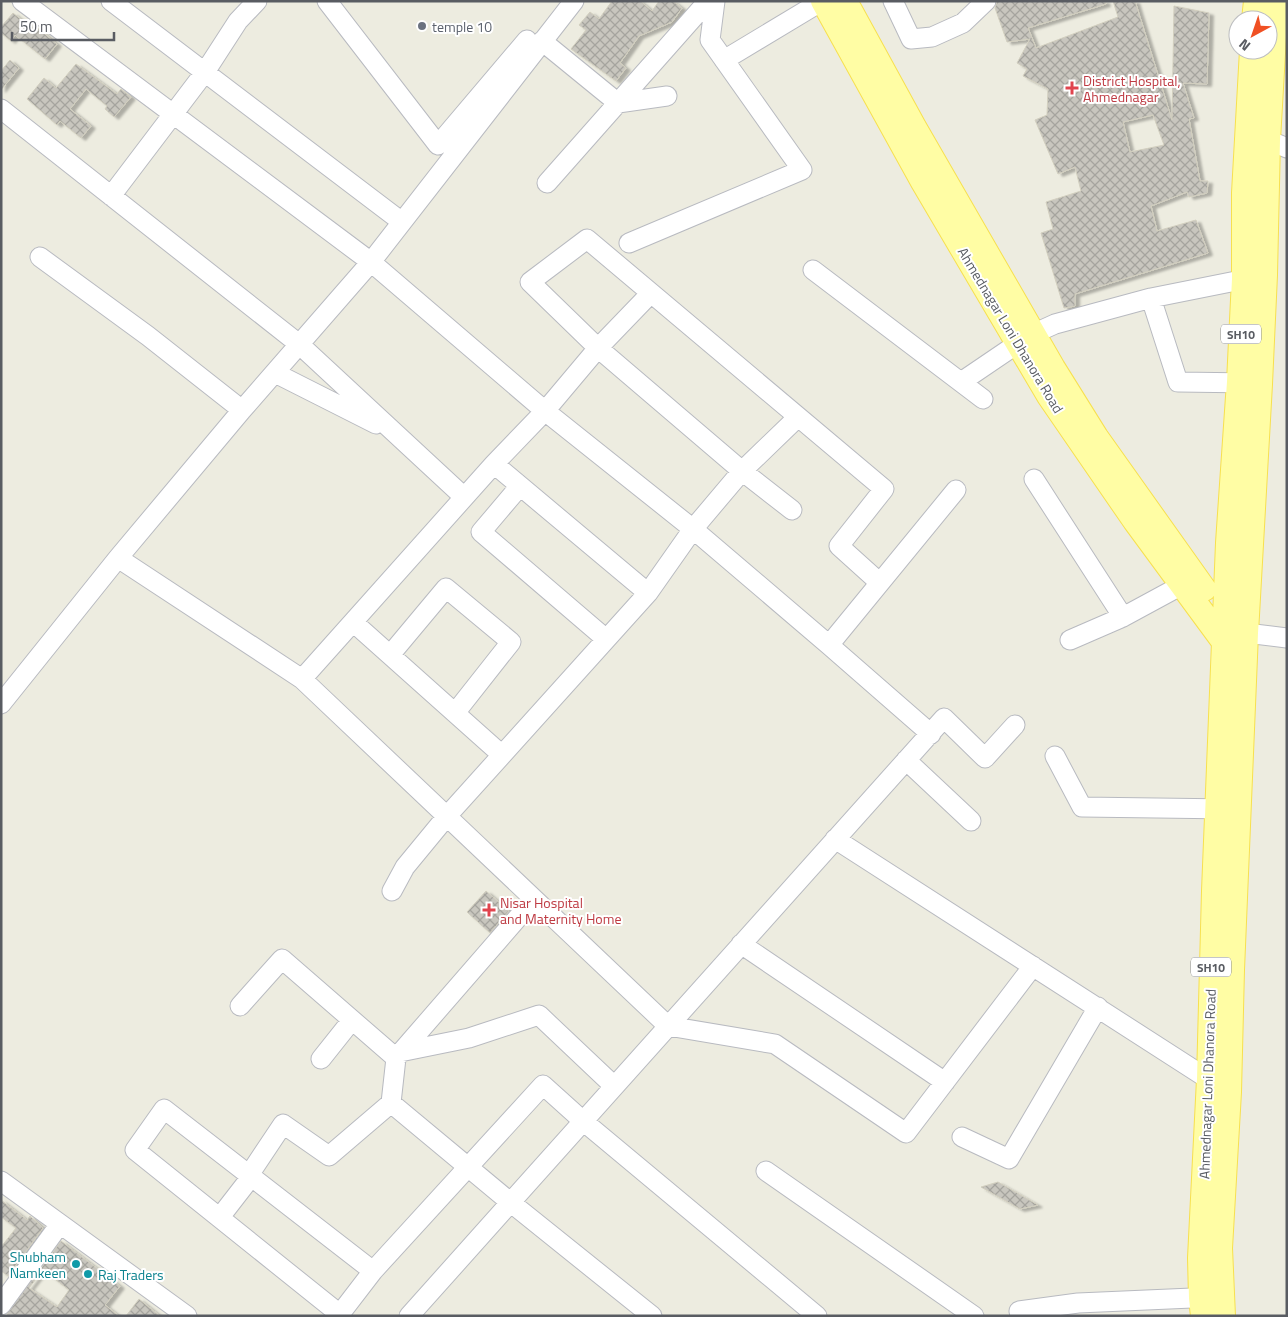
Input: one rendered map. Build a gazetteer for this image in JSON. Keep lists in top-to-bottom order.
{
  "streets": {
    "main road": ["Ahmednagar Loni Dhanora Road", "SH10"]
  },
  "places": {
    "other": ["temple 10", "Shubham Namkeen", "Raj Traders"],
    "health": ["District Hospital, Ahmednagar", "Nisar Hospital and Maternity Home"]
  },
  "scale_bar": "50 m",
  "north": "bottom left"
}
